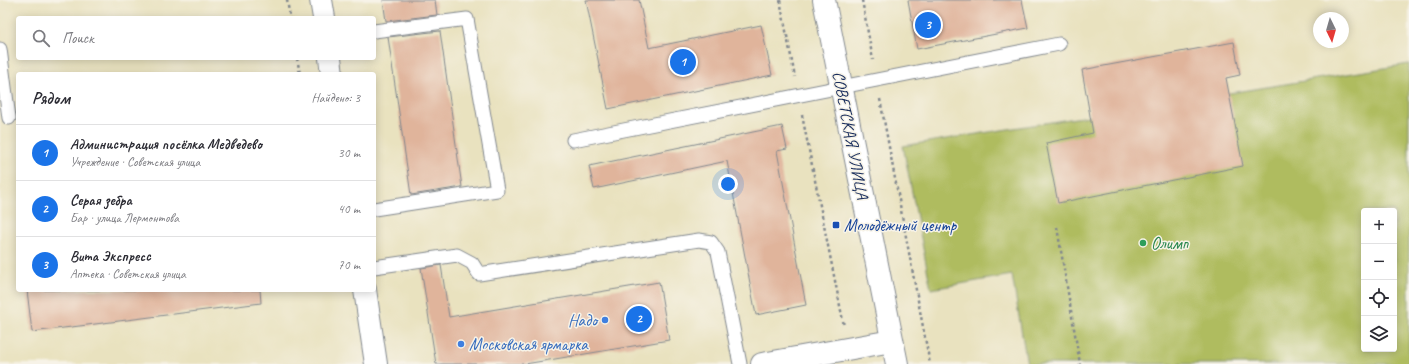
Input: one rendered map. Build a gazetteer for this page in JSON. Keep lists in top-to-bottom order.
{
  "streets": {
    "main road": ["СОВЕТСКАЯ УЛИЦА"]
  },
  "places": {
    "transit": ["Молодёжный центр"],
    "other": ["Олимп", "Надо", "Московская ярмарка"]
  },
  "north": "bottom",
  "page": {
    "pins": ["3", "1", "2"],
    "search": "Поиск",
    "heading": ["Рядом", "Найдено: 3"],
    "list": [
      {
        "mark": "1",
        "name": "Администрация посёлка Медведево",
        "note": "Учреждение · Советская улица",
        "value": "30 m"
      },
      {
        "mark": "2",
        "name": "Серая зебра",
        "note": "Бар · улица Лермонтова",
        "value": "40 m"
      },
      {
        "mark": "3",
        "name": "Вита Экспресс",
        "note": "Аптека · Советская улица",
        "value": "70 m"
      }
    ],
    "map_buttons": ["+", "−"]
  }
}
